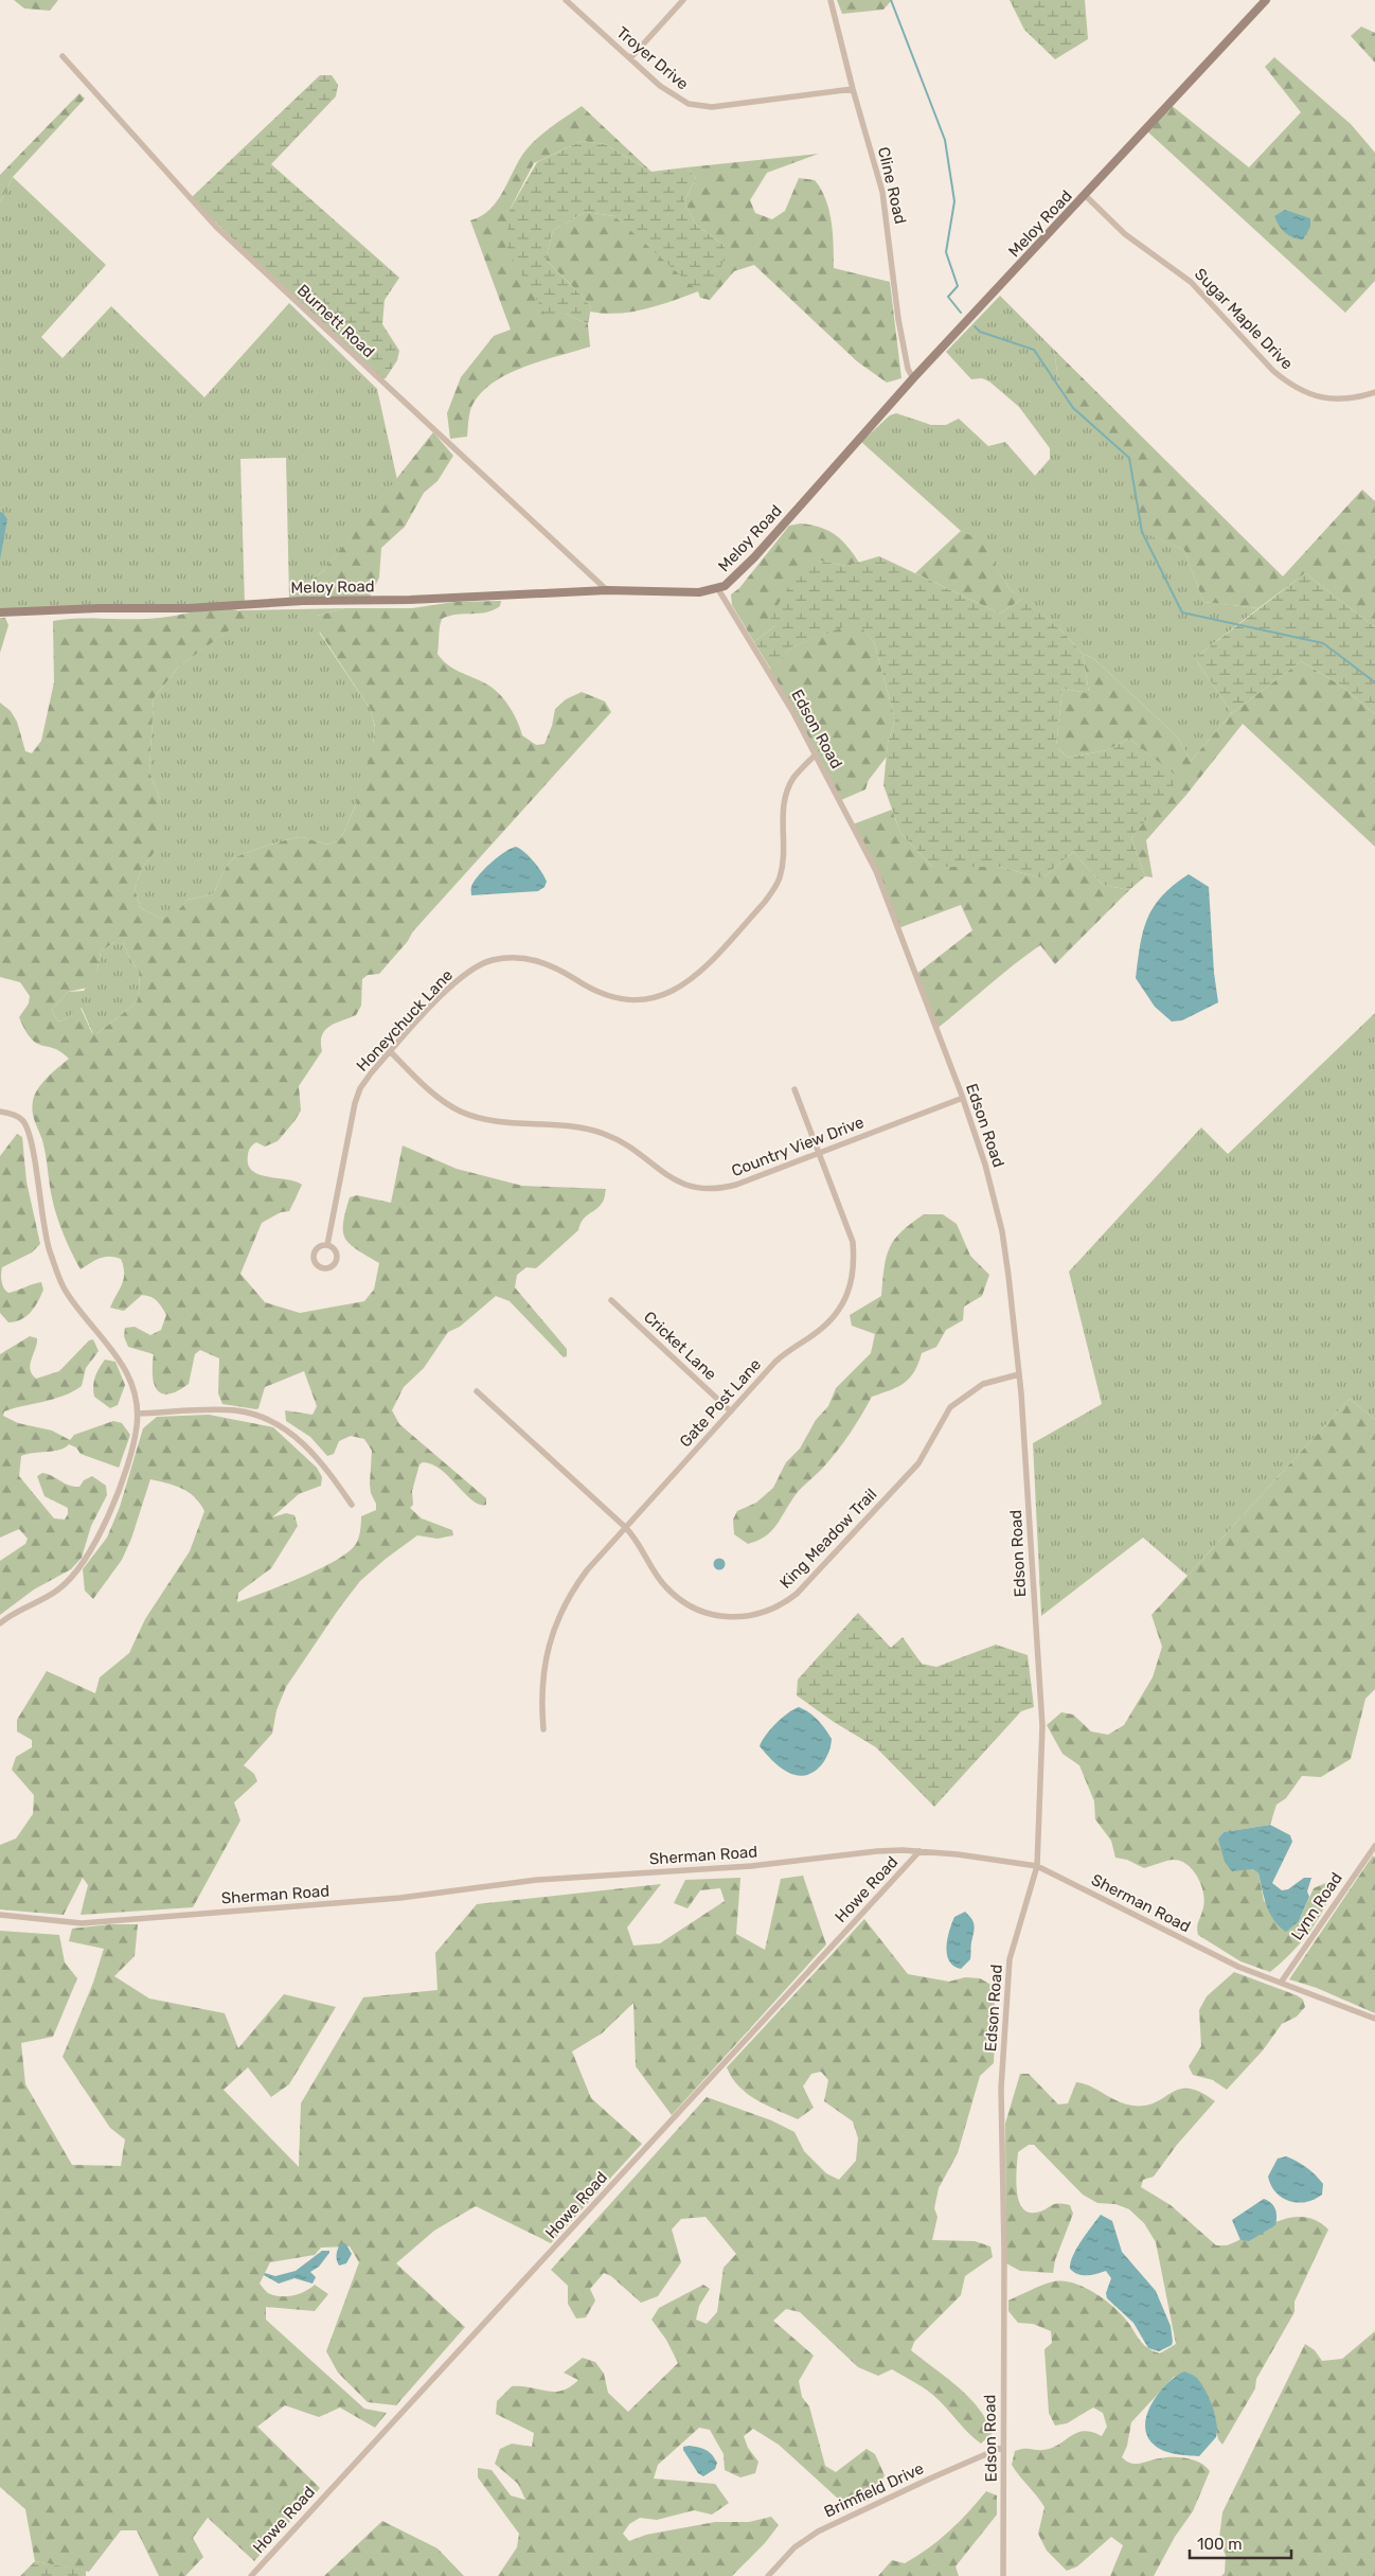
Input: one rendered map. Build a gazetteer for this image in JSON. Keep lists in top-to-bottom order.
{
  "streets": {
    "street": [
      "Troyer Drive",
      "Cline Road",
      "Meloy Road",
      "Sugar Maple Drive",
      "Burnett Road",
      "Edson Road",
      "Honeychuck Lane",
      "Country View Drive",
      "Cricket Lane",
      "Gate Post Lane",
      "King Meadow Trail",
      "Sherman Road",
      "Howe Road",
      "Lynn Road",
      "Brimfield Drive"
    ]
  },
  "crossings": [
    ["Troyer Drive", "Cline Road"],
    ["Cline Road", "Meloy Road"],
    ["Meloy Road", "Sugar Maple Drive"],
    ["Meloy Road", "Burnett Road"],
    ["Meloy Road", "Edson Road"],
    ["Edson Road", "Honeychuck Lane"],
    ["Edson Road", "Country View Drive"],
    ["Edson Road", "King Meadow Trail"],
    ["Edson Road", "Sherman Road"],
    ["Edson Road", "Brimfield Drive"],
    ["Honeychuck Lane", "Country View Drive"],
    ["Country View Drive", "Gate Post Lane"],
    ["Cricket Lane", "Gate Post Lane"],
    ["Gate Post Lane", "King Meadow Trail"],
    ["Sherman Road", "Howe Road"],
    ["Sherman Road", "Lynn Road"]
  ],
  "scale_bar": "100 m"
}
